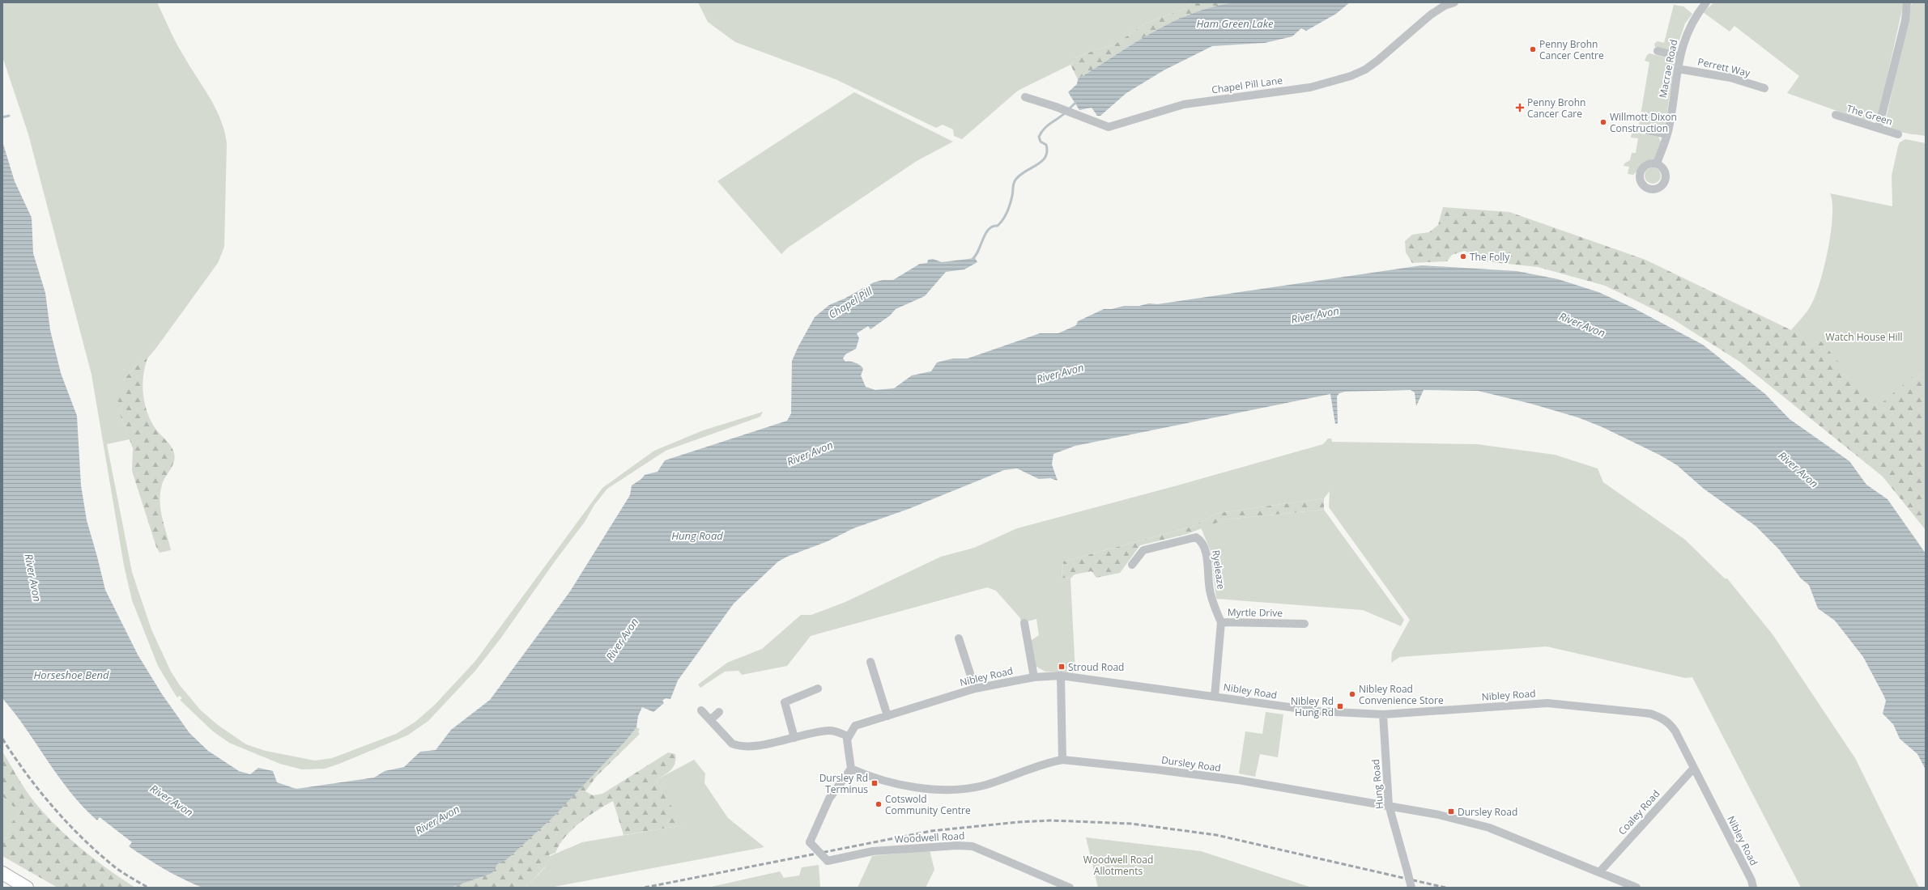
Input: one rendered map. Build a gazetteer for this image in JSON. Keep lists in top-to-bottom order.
{
  "streets": {
    "street": [
      "Perrett Way",
      "Macrae Road",
      "Chapel Pill Lane",
      "The Green",
      "Ryeleaze",
      "Myrtle Drive",
      "Nibley Road",
      "Dursley Road",
      "Hung Road",
      "Coaley Road",
      "Woodwell Road"
    ]
  },
  "crossings": [
    ["Perrett Way", "Macrae Road"],
    ["Ryeleaze", "Myrtle Drive"],
    ["Myrtle Drive", "Nibley Road"],
    ["Nibley Road", "Hung Road"],
    ["Nibley Road", "Coaley Road"],
    ["Dursley Road", "Hung Road"],
    ["Dursley Road", "Coaley Road"],
    ["Dursley Road", "Woodwell Road"]
  ],
  "water": [
    "Ham Green Lake",
    "Chapel Pill",
    "River Avon",
    "Hung Road",
    "Horseshoe Bend"
  ],
  "parks": ["Watch House Hill", "Woodwell Road Allotments"],
  "places": {
    "other": [
      "Penny Brohn Cancer Centre",
      "Willmott Dixon Construction",
      "The Folly",
      "Nibley Road Convenience Store",
      "Cotswold Community Centre"
    ],
    "health": ["Penny Brohn Cancer Care"],
    "transit": [
      "Stroud Road",
      "Nibley Rd Hung Rd",
      "Dursley Rd Terminus",
      "Dursley Road"
    ]
  }
}
